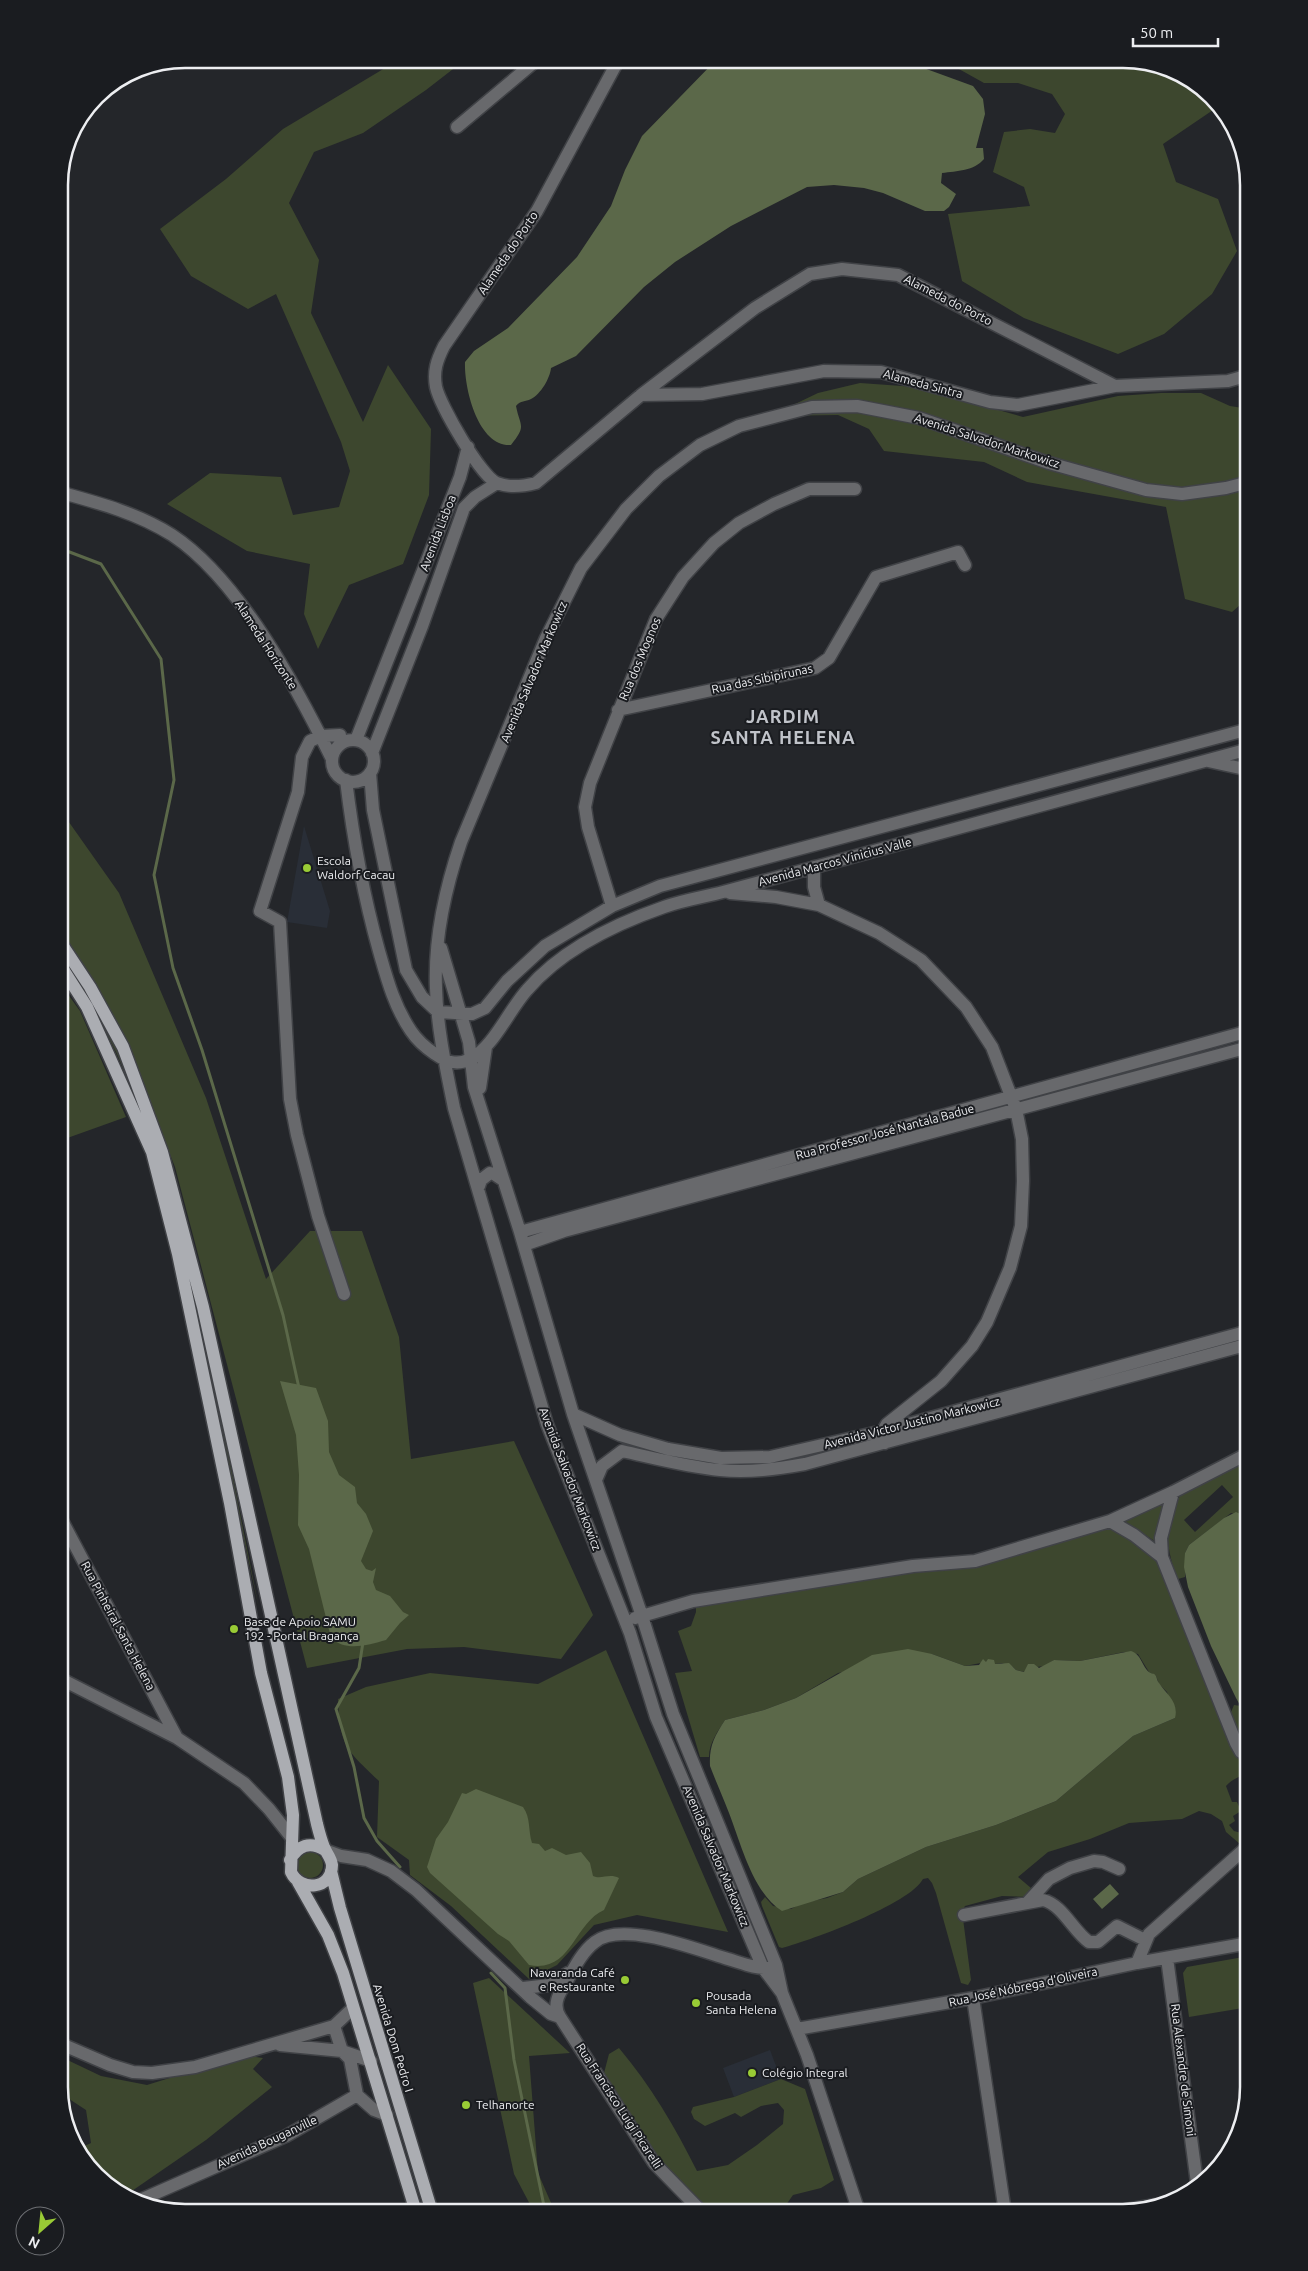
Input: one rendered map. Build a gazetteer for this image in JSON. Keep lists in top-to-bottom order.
{
  "streets": {
    "main road": ["Avenida Dom Pedro I"],
    "street": [
      "Alameda do Porto",
      "Alameda Sintra",
      "Avenida Salvador Markowicz",
      "Avenida Lisboa",
      "Alameda Horizonte",
      "Rua dos Mognos",
      "Rua das Sibipirunas",
      "Avenida Marcos Vinicius Valle",
      "Rua Professor José Nantala Badue",
      "Avenida Victor Justino Markowicz",
      "Rua Pinheiral Santa Helena",
      "Rua José Nóbrega d'Oliveira",
      "Rua Alexandre de Simoni",
      "Rua Francisco Luigi Picarelli",
      "Avenida Bouganville"
    ]
  },
  "crossings": [
    ["Alameda do Porto", "Alameda Sintra"],
    ["Alameda do Porto", "Avenida Lisboa"],
    ["Avenida Salvador Markowicz", "Avenida Marcos Vinicius Valle"],
    ["Avenida Salvador Markowicz", "Rua Professor José Nantala Badue"],
    ["Avenida Salvador Markowicz", "Avenida Victor Justino Markowicz"],
    ["Avenida Salvador Markowicz", "Rua José Nóbrega d'Oliveira"],
    ["Avenida Lisboa", "Alameda Horizonte"],
    ["Rua dos Mognos", "Rua das Sibipirunas"],
    ["Rua dos Mognos", "Avenida Marcos Vinicius Valle"],
    ["Rua José Nóbrega d'Oliveira", "Rua Alexandre de Simoni"],
    ["Avenida Dom Pedro I", "Rua Francisco Luigi Picarelli"]
  ],
  "districts": ["JARDIM SANTA HELENA"],
  "places": [
    "Escola Waldorf Cacau",
    "Base de Apoio SAMU 192 - Portal Bragança",
    "Navaranda Café e Restaurante",
    "Pousada Santa Helena",
    "Colégio Integral",
    "Telhanorte"
  ],
  "scale_bar": "50 m",
  "north": "bottom left"
}
